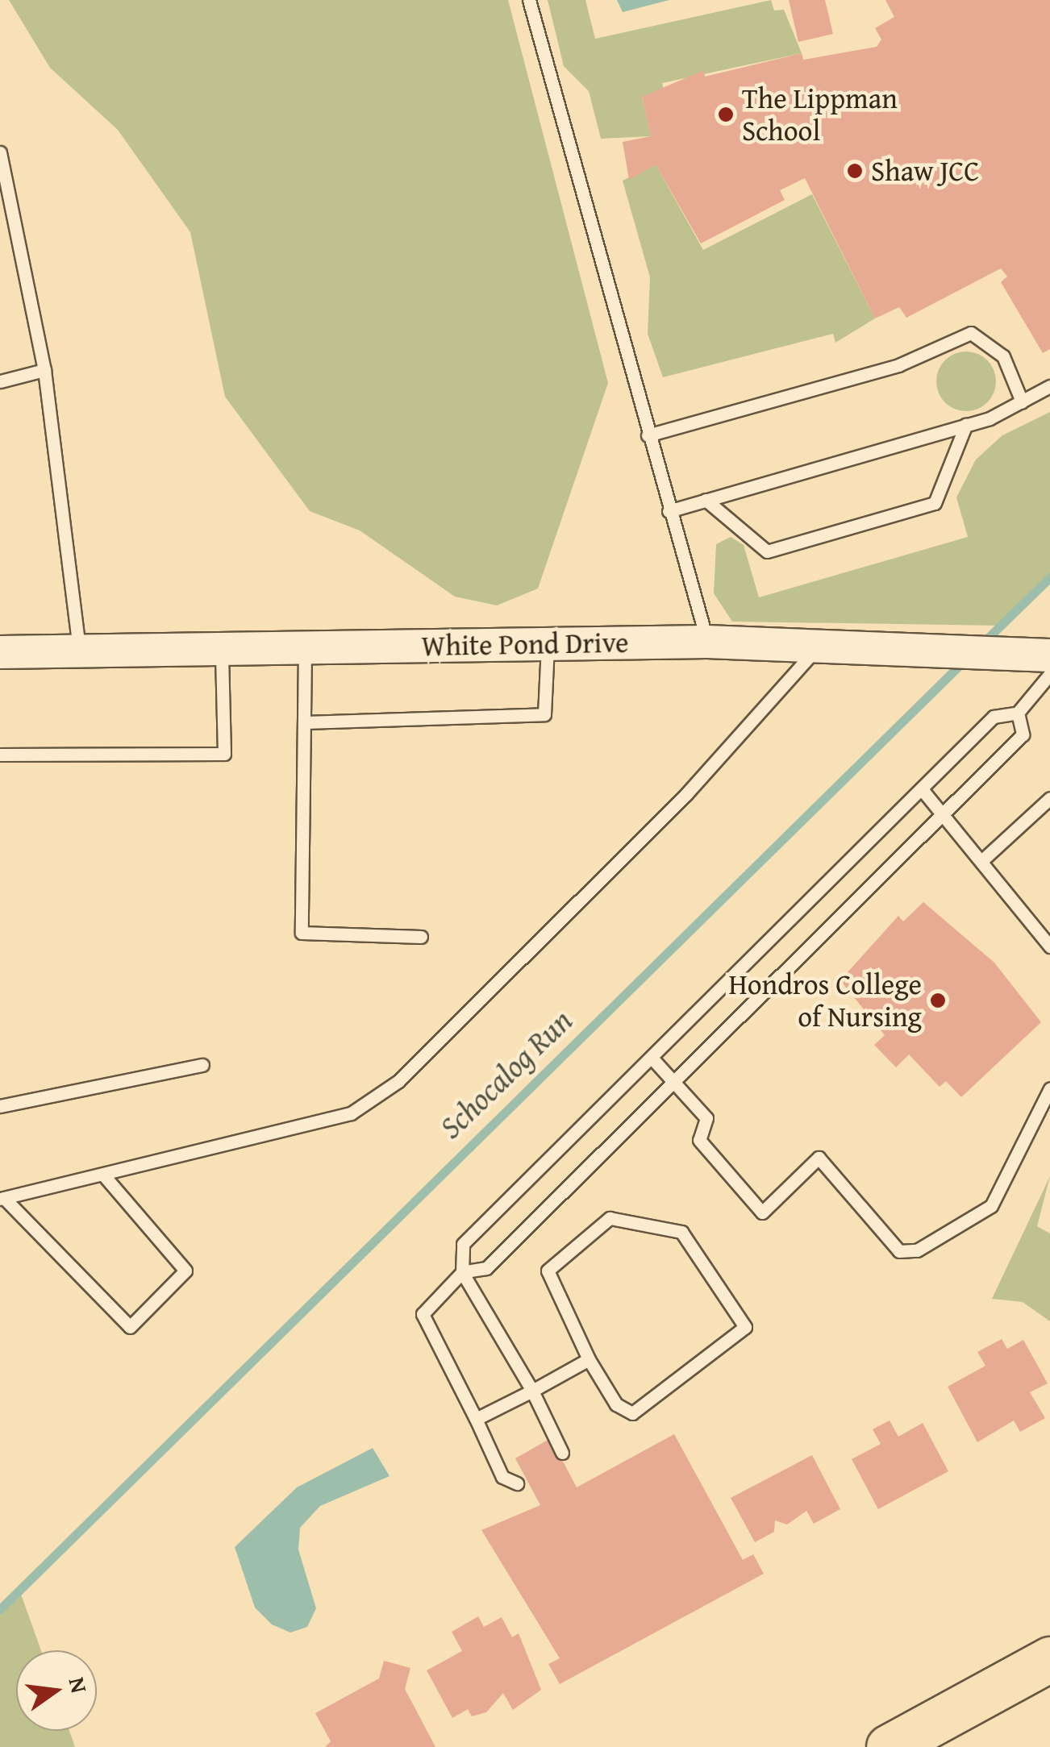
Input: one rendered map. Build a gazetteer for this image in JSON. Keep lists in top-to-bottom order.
{
  "streets": {
    "street": ["White Pond Drive"]
  },
  "water": ["Schocalog Run"],
  "places": ["The Lippman School", "Shaw JCC", "Hondros College of Nursing"],
  "north": "right"
}
